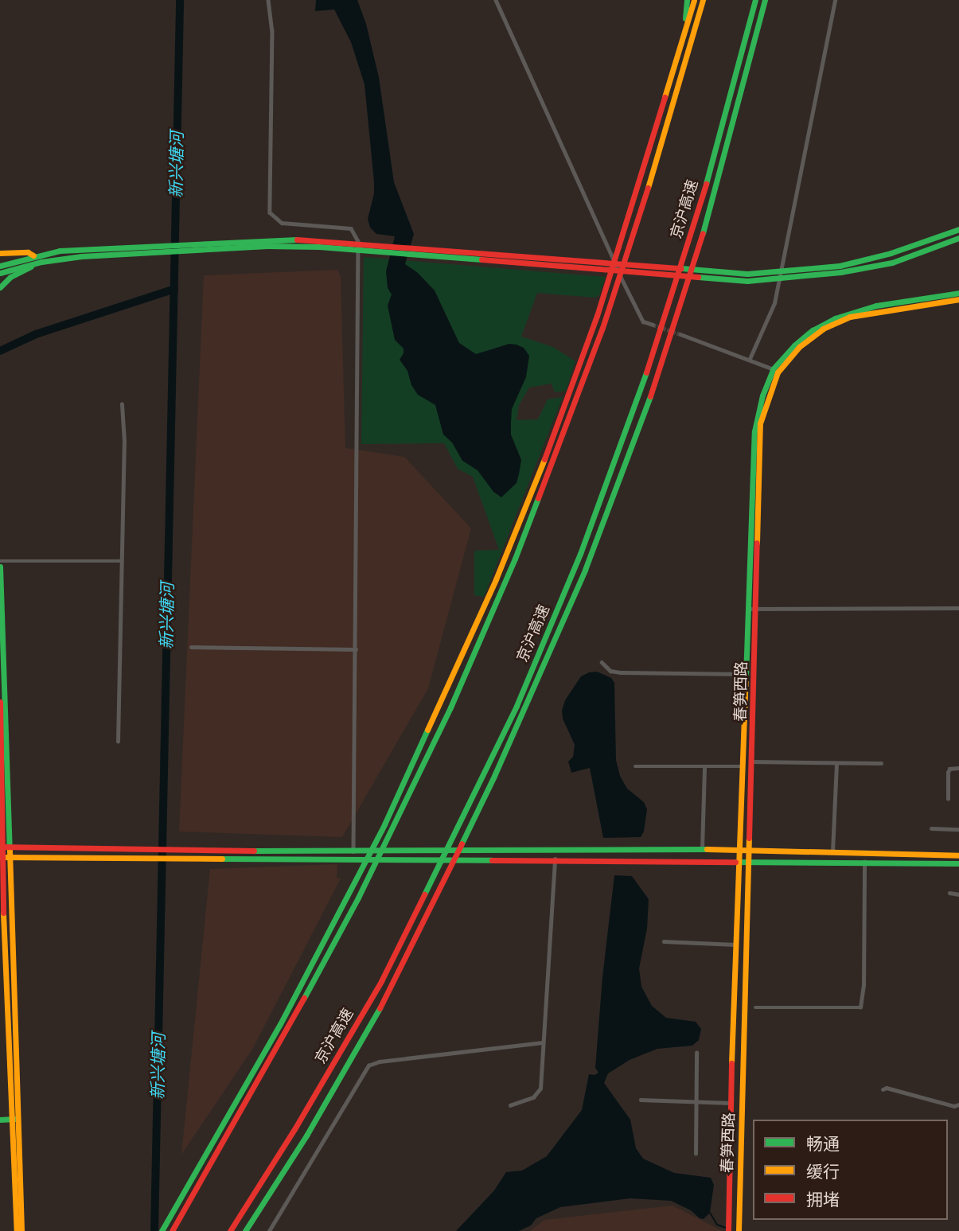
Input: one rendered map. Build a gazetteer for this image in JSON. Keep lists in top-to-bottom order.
{
  "streets": {
    "main road": ["京沪高速", "春笋西路"]
  },
  "water": ["新兴塘河"],
  "legend": ["畅通", "缓行", "拥堵"]
}
